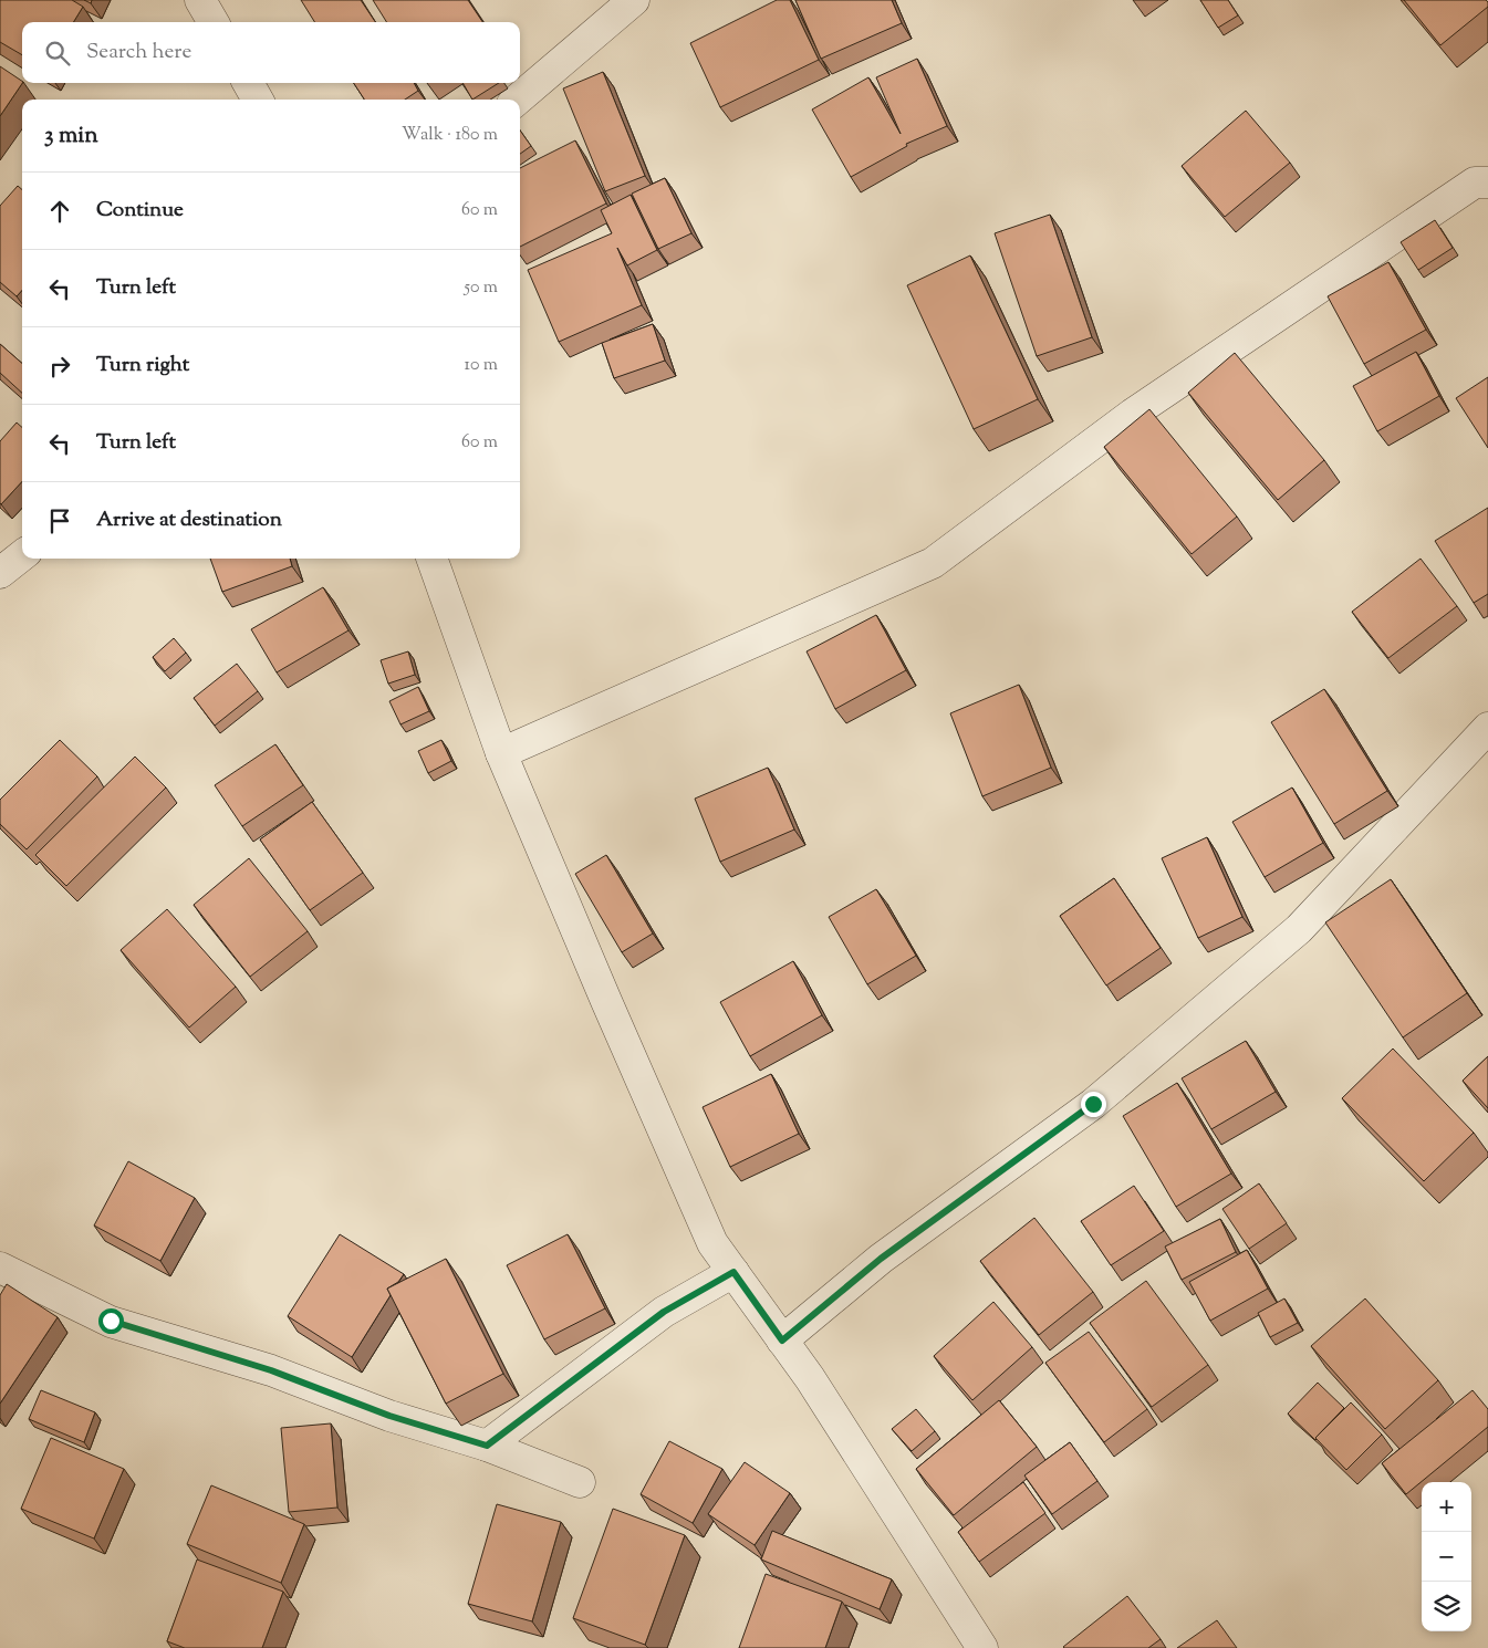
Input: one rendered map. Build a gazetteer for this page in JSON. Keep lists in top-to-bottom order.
{
  "page": {
    "search": "Search here",
    "heading": ["3 min", "Walk · 180 m"],
    "list": [
      ["Continue", "60 m"],
      ["Turn left", "50 m"],
      ["Turn right", "10 m"],
      ["Turn left", "60 m"],
      "Arrive at destination"
    ],
    "map_buttons": ["+", "−"]
  }
}
